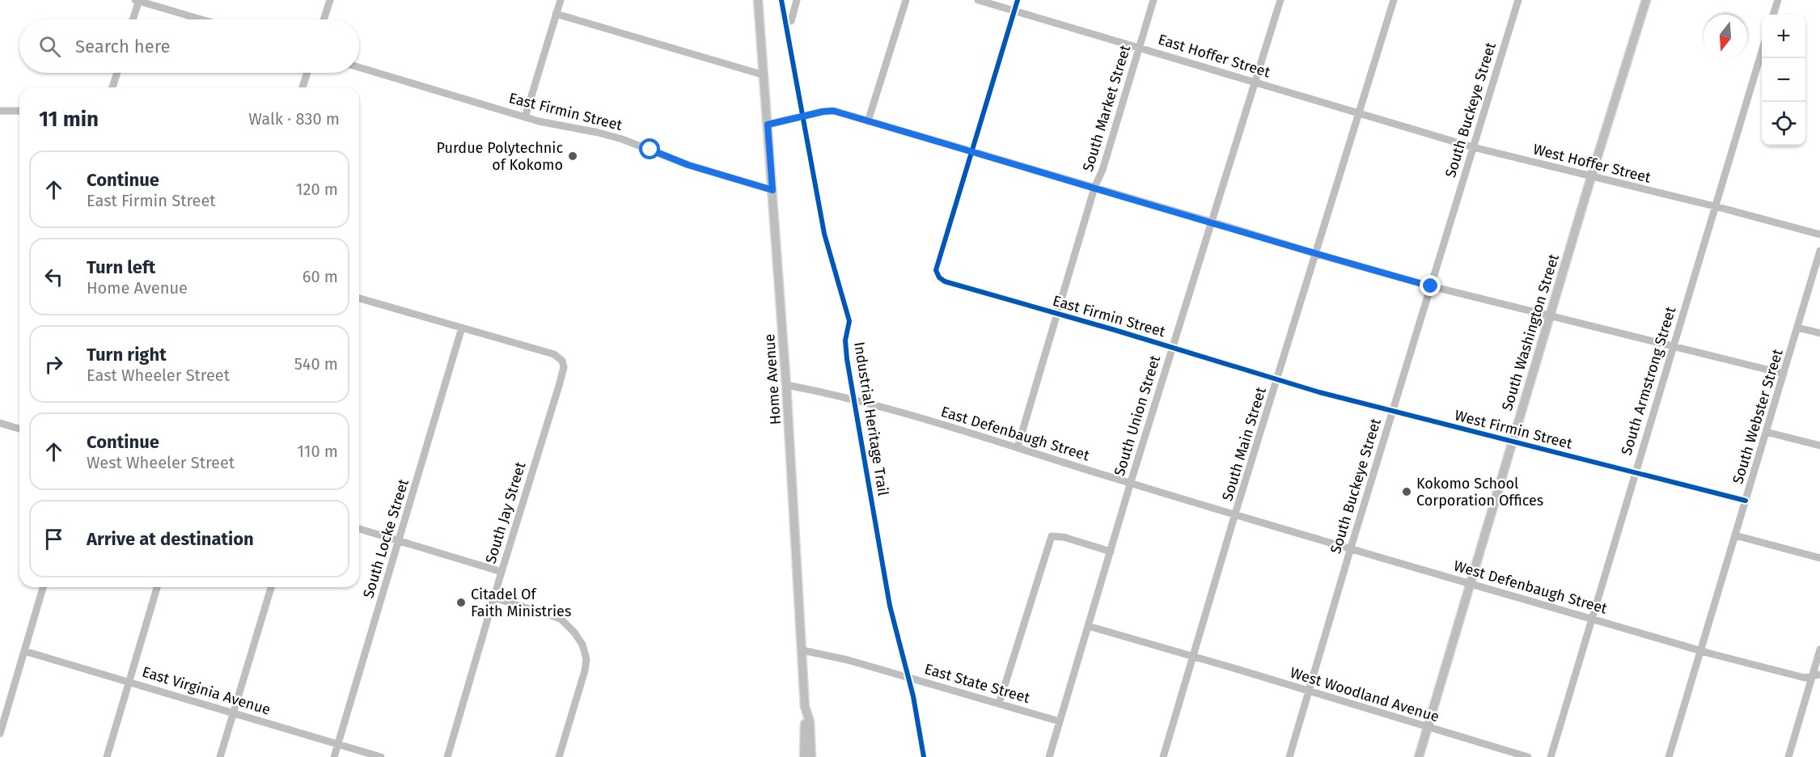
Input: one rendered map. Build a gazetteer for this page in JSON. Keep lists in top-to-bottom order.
{
  "streets": {
    "main road": ["South Washington Street", "Home Avenue"],
    "street": [
      "East Hoffer Street",
      "South Market Street",
      "South Buckeye Street",
      "East Firmin Street",
      "West Hoffer Street",
      "South Armstrong Street",
      "South Union Street",
      "South Webster Street",
      "West Firmin Street",
      "East Defenbaugh Street",
      "South Main Street",
      "South Jay Street",
      "South Locke Street",
      "West Defenbaugh Street",
      "East State Street",
      "East Virginia Avenue",
      "West Woodland Avenue"
    ],
    "cycle path": ["Industrial Heritage Trail"]
  },
  "crossings": [
    ["East Hoffer Street", "South Market Street"],
    ["East Hoffer Street", "West Hoffer Street"],
    ["East Hoffer Street", "South Union Street"],
    ["East Hoffer Street", "South Main Street"],
    ["South Market Street", "East Firmin Street"],
    ["South Market Street", "East Defenbaugh Street"],
    ["South Buckeye Street", "West Hoffer Street"],
    ["South Buckeye Street", "West Firmin Street"],
    ["South Buckeye Street", "West Defenbaugh Street"],
    ["South Buckeye Street", "West Woodland Avenue"],
    ["East Firmin Street", "Home Avenue"],
    ["East Firmin Street", "South Union Street"],
    ["East Firmin Street", "West Firmin Street"],
    ["East Firmin Street", "South Main Street"],
    ["West Hoffer Street", "South Washington Street"],
    ["West Hoffer Street", "South Armstrong Street"],
    ["West Hoffer Street", "South Main Street"],
    ["South Washington Street", "West Firmin Street"],
    ["South Washington Street", "West Defenbaugh Street"],
    ["South Washington Street", "West Woodland Avenue"],
    ["Home Avenue", "East Defenbaugh Street"],
    ["Home Avenue", "East State Street"],
    ["South Armstrong Street", "West Firmin Street"],
    ["South Armstrong Street", "West Defenbaugh Street"],
    ["South Union Street", "East Defenbaugh Street"],
    ["South Union Street", "East State Street"],
    ["South Union Street", "West Woodland Avenue"],
    ["South Webster Street", "West Firmin Street"],
    ["South Webster Street", "West Defenbaugh Street"],
    ["West Firmin Street", "South Main Street"],
    ["East Defenbaugh Street", "South Main Street"],
    ["East Defenbaugh Street", "West Defenbaugh Street"],
    ["South Main Street", "West Defenbaugh Street"],
    ["South Main Street", "West Woodland Avenue"],
    ["South Jay Street", "South Locke Street"],
    ["South Locke Street", "East Virginia Avenue"]
  ],
  "places": ["Purdue Polytechnic of Kokomo", "Kokomo School Corporation Offices", "Citadel Of Faith Ministries"],
  "north": "bottom",
  "page": {
    "map_buttons": ["+", "−"],
    "search": "Search here",
    "heading": ["11 min", "Walk · 830 m"],
    "list": [
      ["Continue", "East Firmin Street", "120 m"],
      ["Turn left", "Home Avenue", "60 m"],
      ["Turn right", "East Wheeler Street", "540 m"],
      ["Continue", "West Wheeler Street", "110 m"],
      "Arrive at destination"
    ]
  }
}
